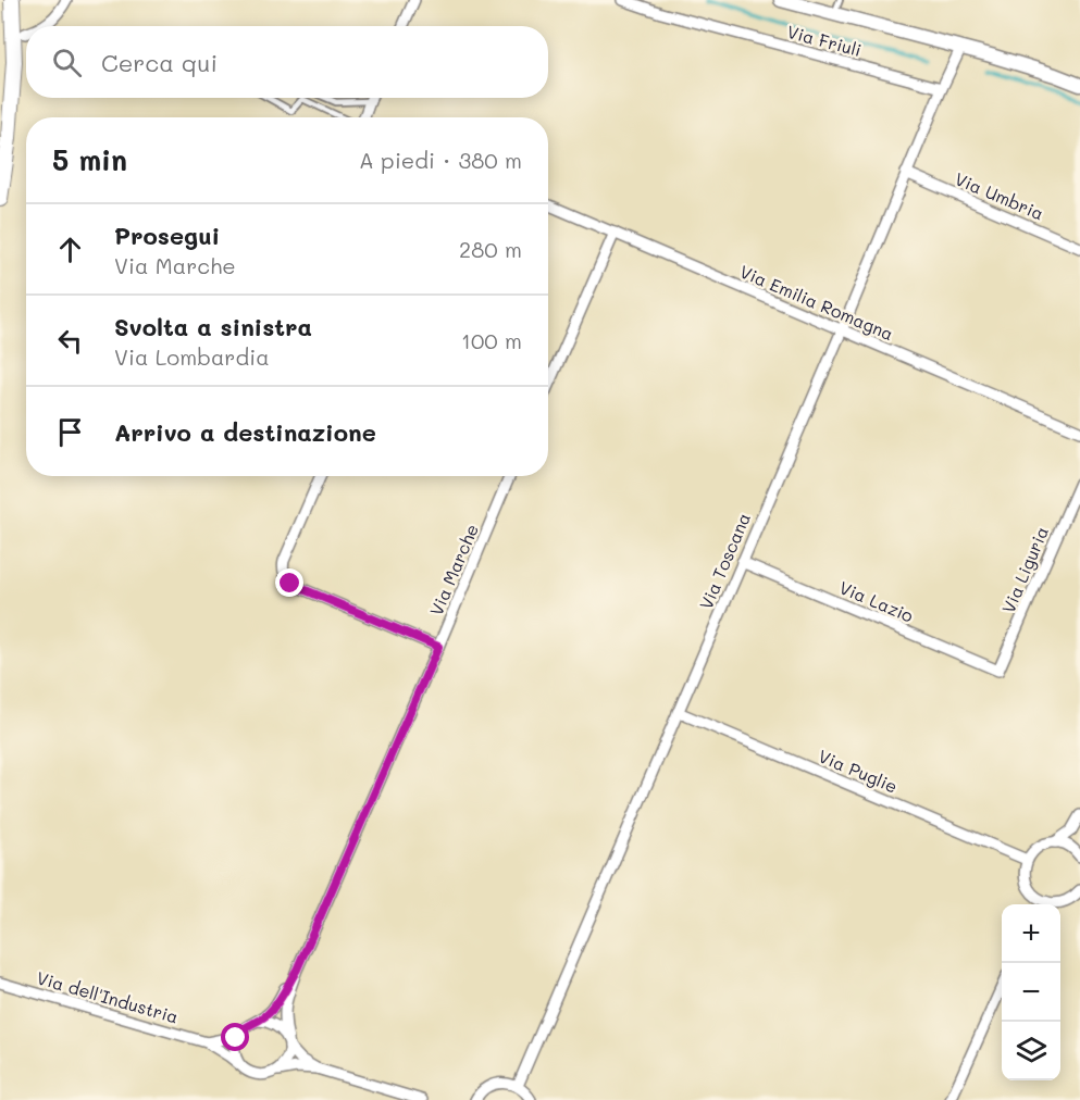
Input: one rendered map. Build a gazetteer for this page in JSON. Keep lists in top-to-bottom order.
{
  "streets": {
    "street": [
      "Via Friuli",
      "Via Umbria",
      "Via Emilia Romagna",
      "Via Toscana",
      "Via Marche",
      "Via Liguria",
      "Via Lazio",
      "Via Puglie",
      "Via dell'Industria"
    ]
  },
  "crossings": [
    ["Via Friuli", "Via Toscana"],
    ["Via Umbria", "Via Toscana"],
    ["Via Emilia Romagna", "Via Toscana"],
    ["Via Toscana", "Via Lazio"],
    ["Via Toscana", "Via Puglie"],
    ["Via Marche", "Via dell'Industria"],
    ["Via Liguria", "Via Lazio"]
  ],
  "page": {
    "search": "Cerca qui",
    "heading": ["5 min", "A piedi · 380 m"],
    "list": [
      ["Prosegui", "Via Marche", "280 m"],
      ["Svolta a sinistra", "Via Lombardia", "100 m"],
      "Arrivo a destinazione"
    ],
    "map_buttons": ["+", "−"]
  }
}
